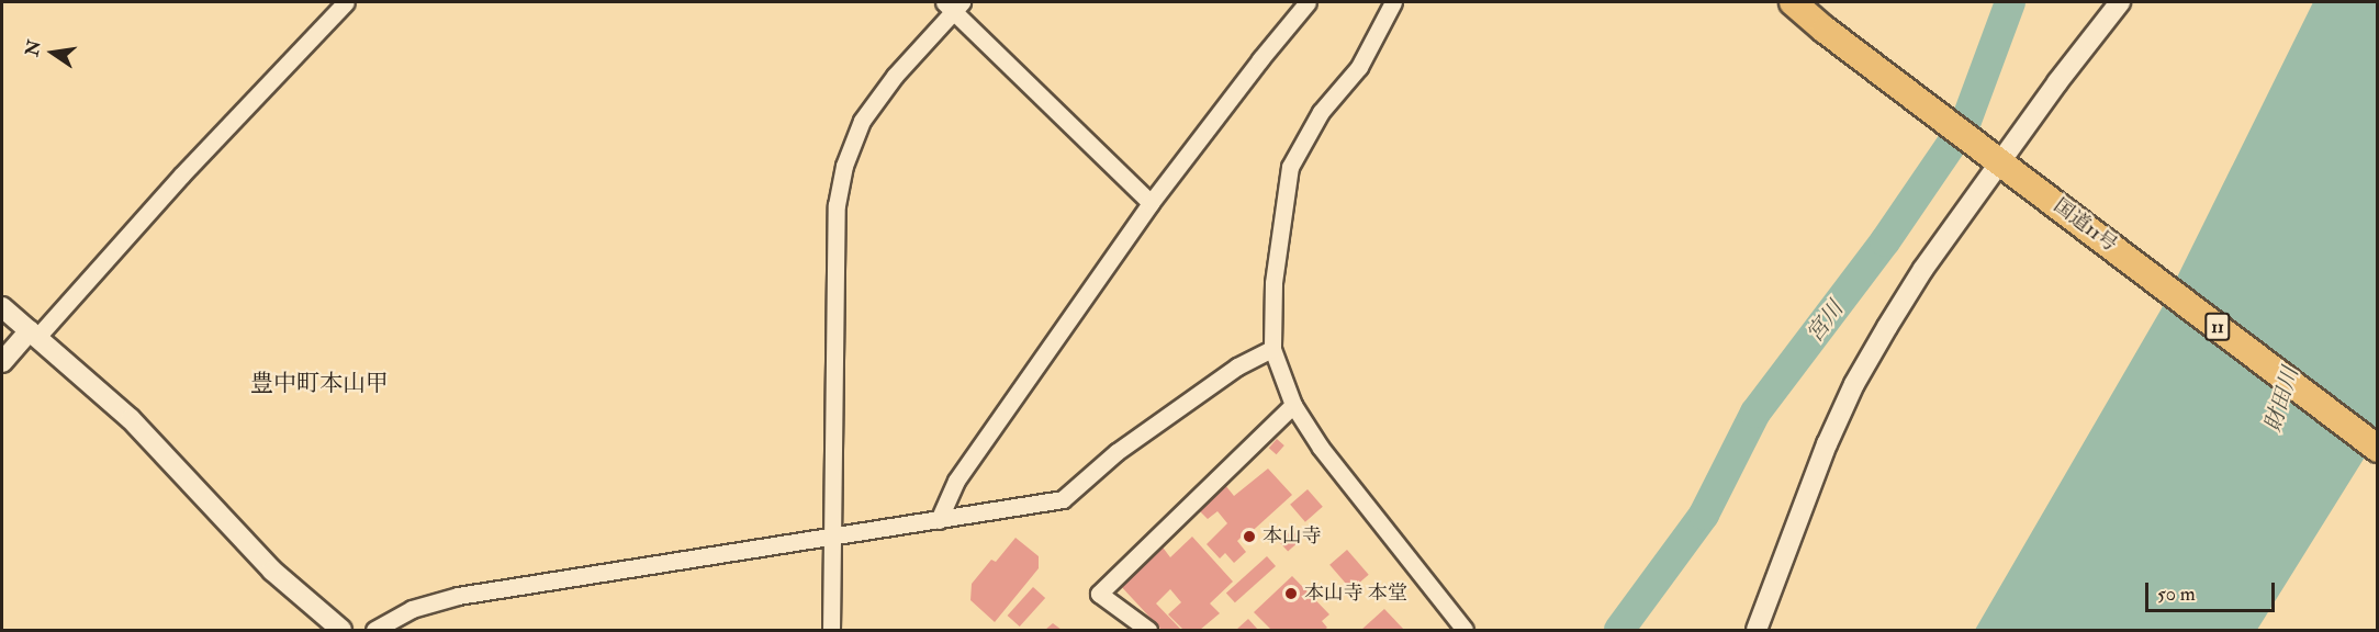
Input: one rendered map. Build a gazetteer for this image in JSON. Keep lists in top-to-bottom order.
{
  "streets": {
    "highway": ["国道11号", "11"]
  },
  "districts": ["豊中町本山甲"],
  "water": ["宮川", "財田川"],
  "places": ["本山寺", "本山寺 本堂"],
  "scale_bar": "50 m",
  "north": "left"
}
